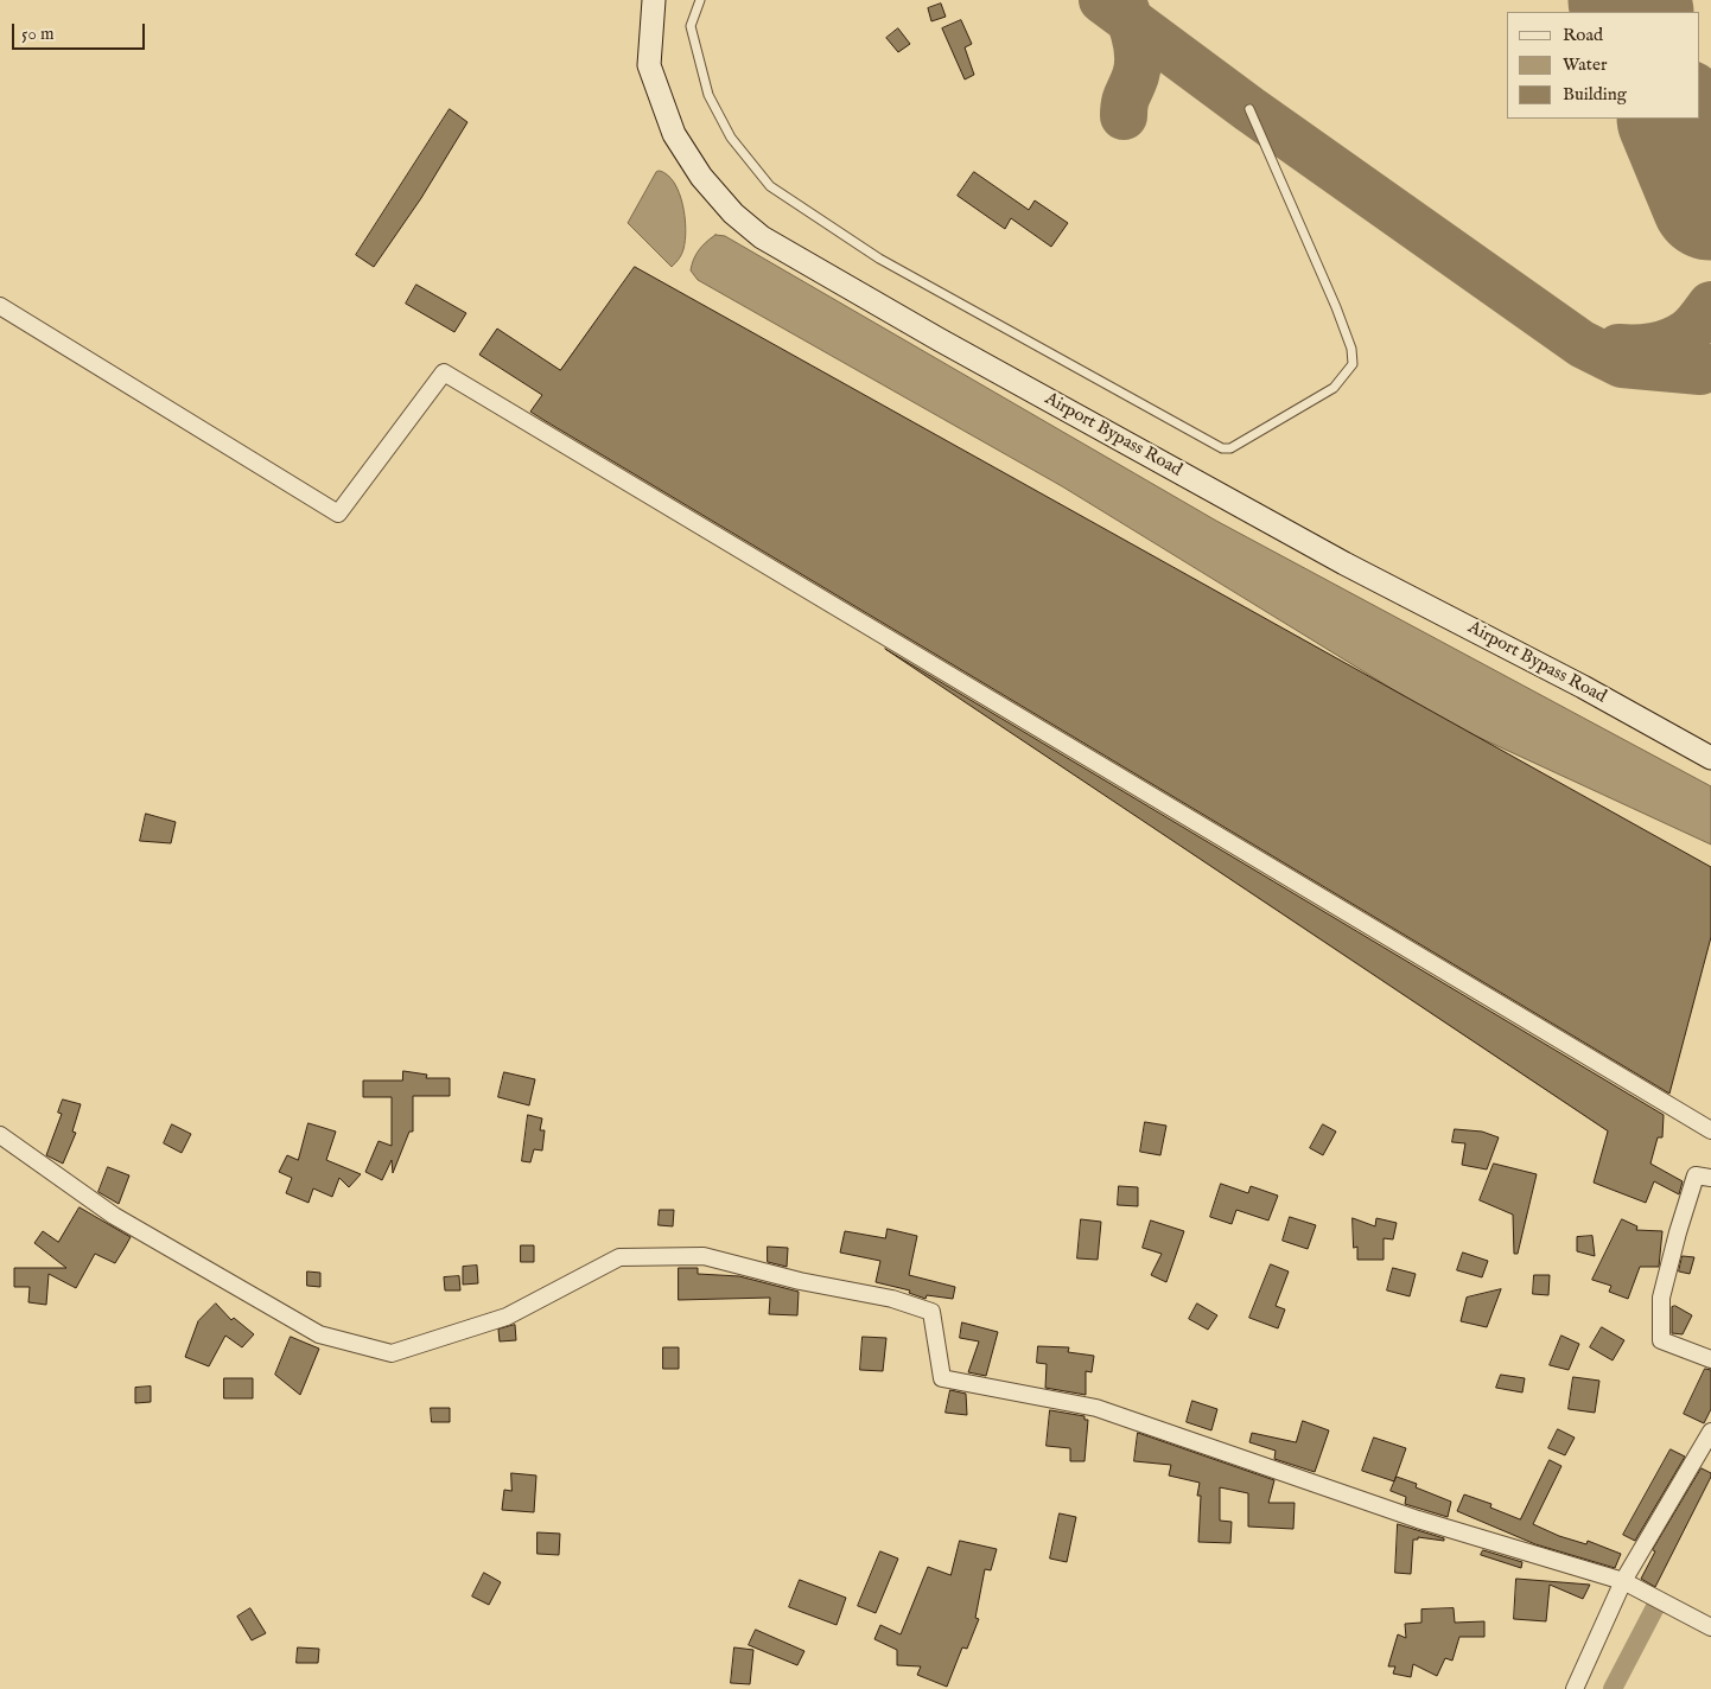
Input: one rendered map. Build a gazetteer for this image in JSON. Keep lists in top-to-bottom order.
{
  "streets": {
    "street": ["Airport Bypass Road"]
  },
  "legend": ["Road", "Water", "Building"],
  "scale_bar": "50 m"
}
